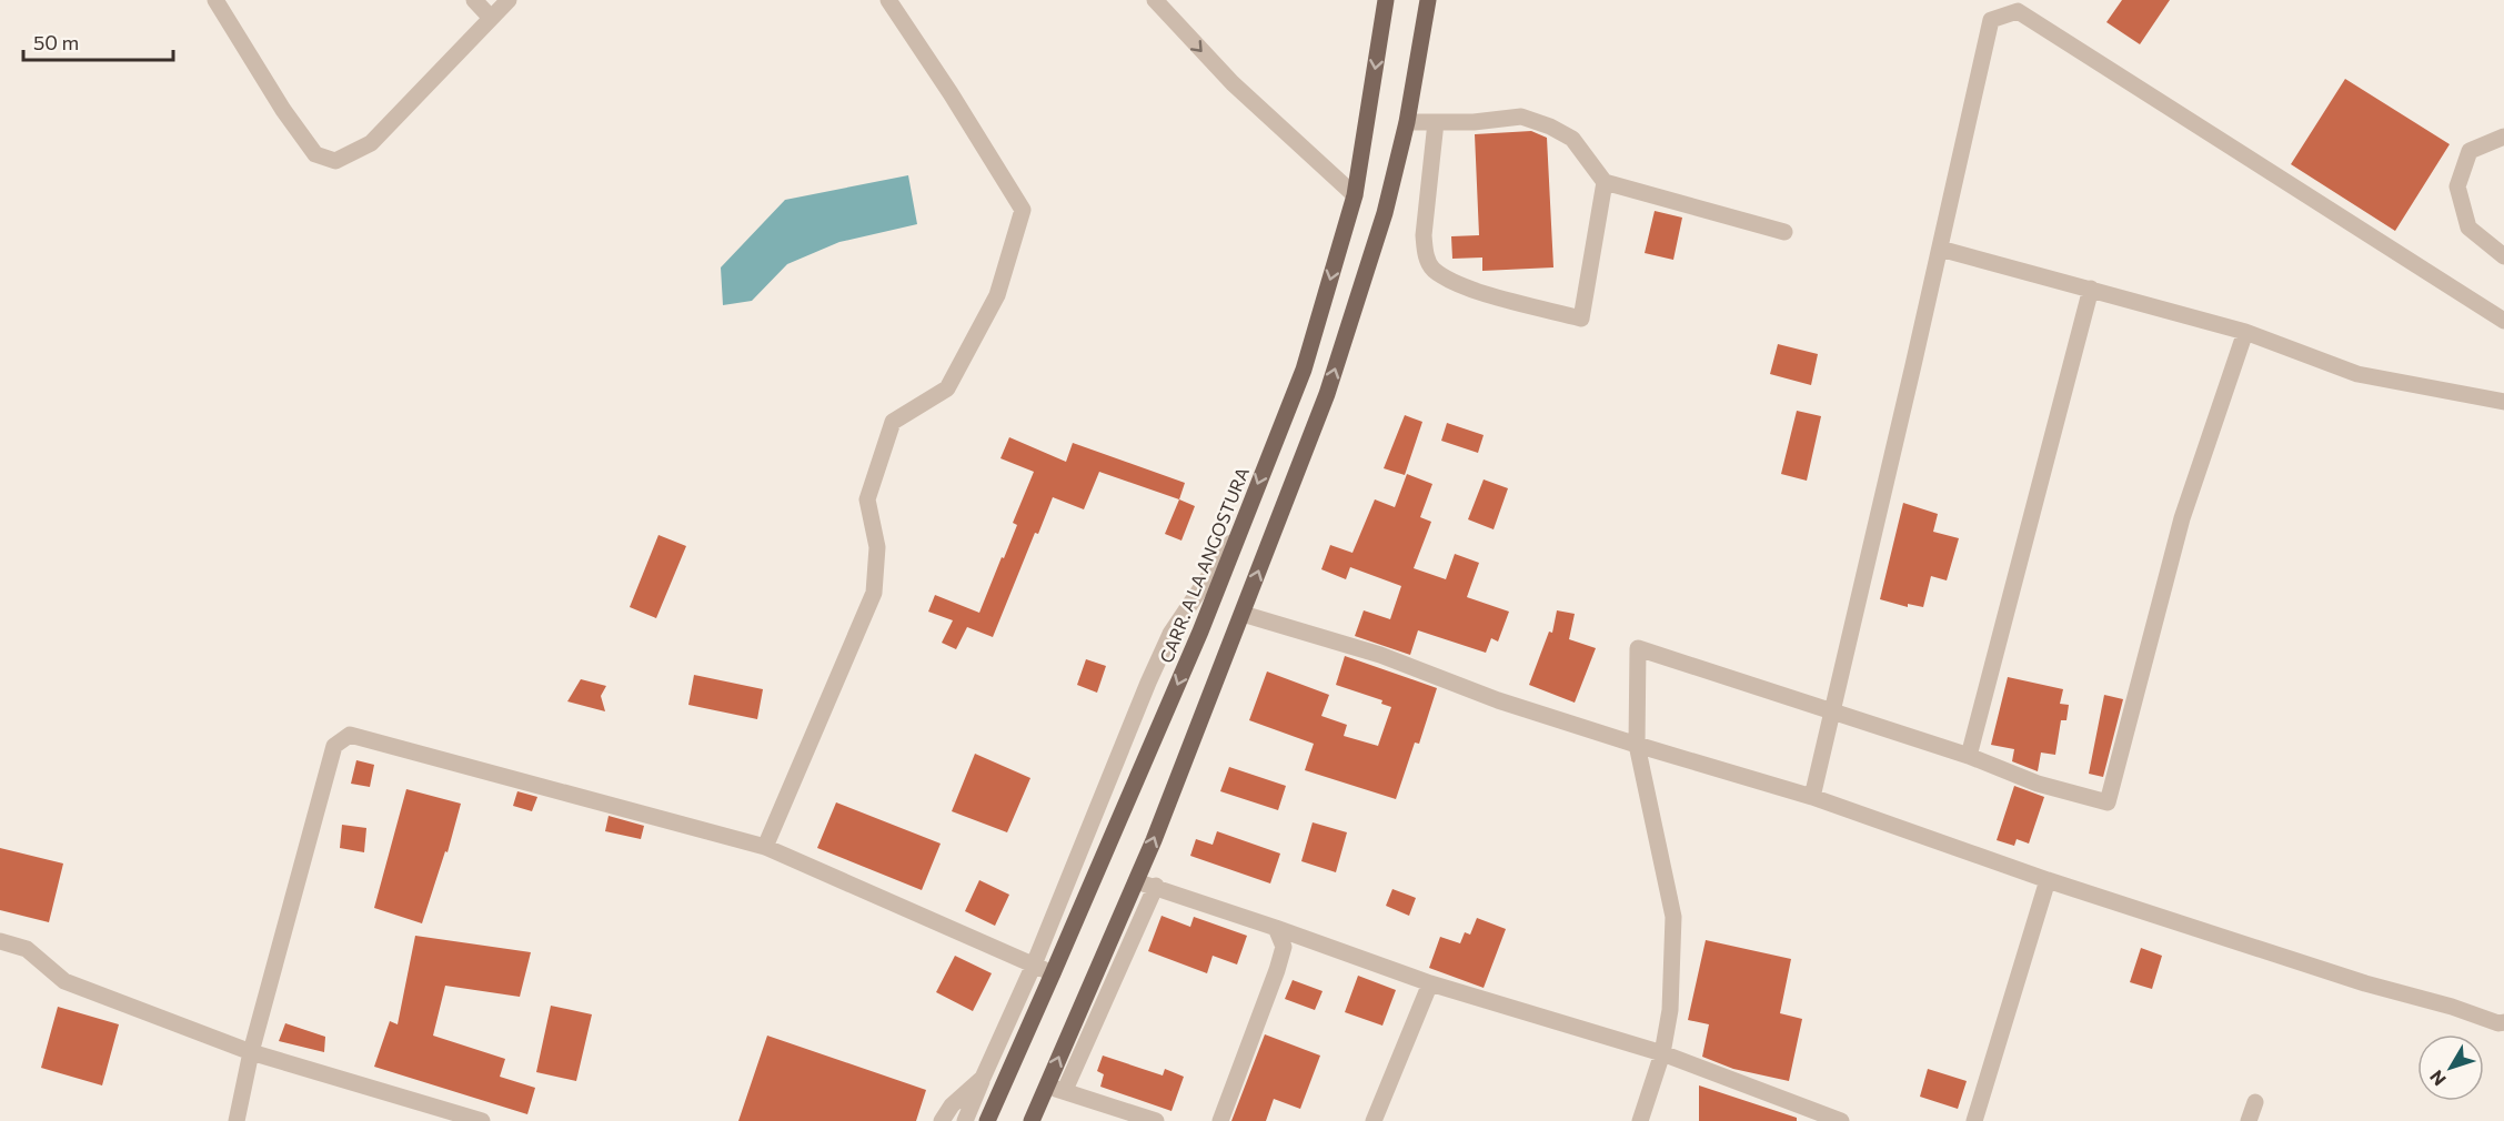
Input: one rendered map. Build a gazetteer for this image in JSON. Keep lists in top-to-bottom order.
{
  "streets": {
    "main road": ["CARR. A LA ANGOSTURA"]
  },
  "scale_bar": "50 m",
  "north": "bottom left"
}
